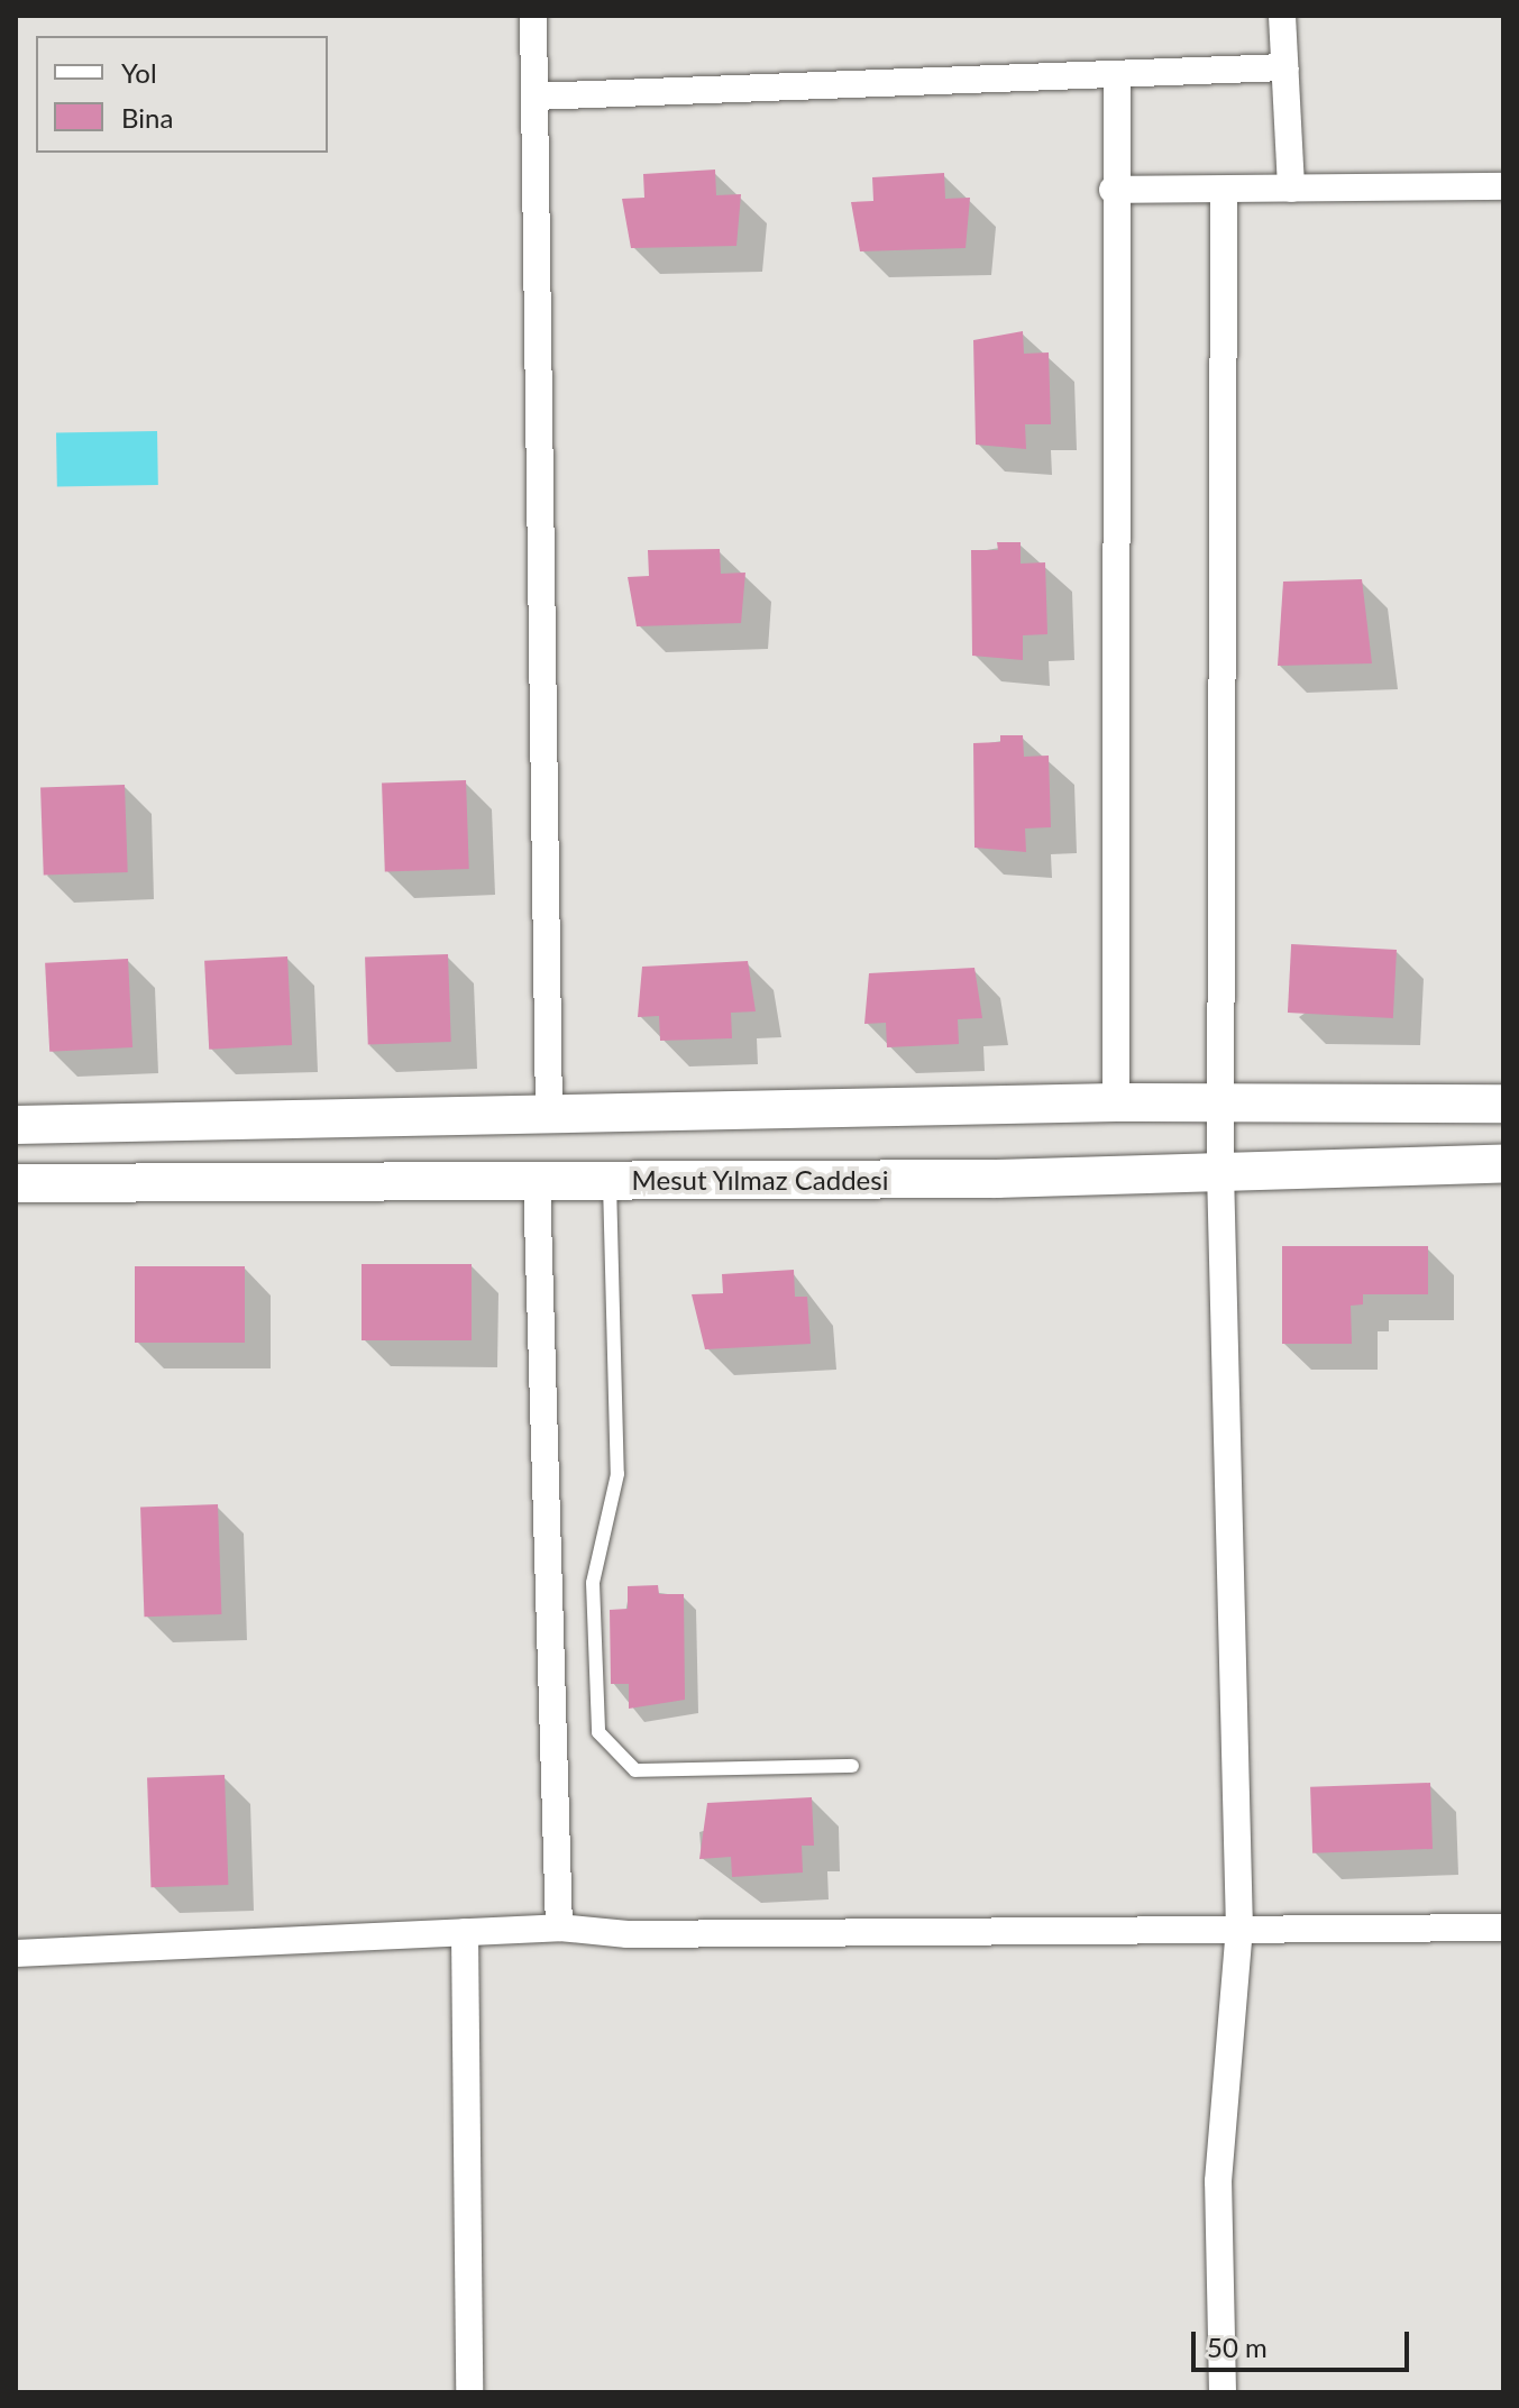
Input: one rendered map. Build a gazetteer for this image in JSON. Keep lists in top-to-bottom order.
{
  "streets": {
    "main road": ["Mesut Yılmaz Caddesi"]
  },
  "legend": ["Yol", "Bina"],
  "scale_bar": "50 m"
}
